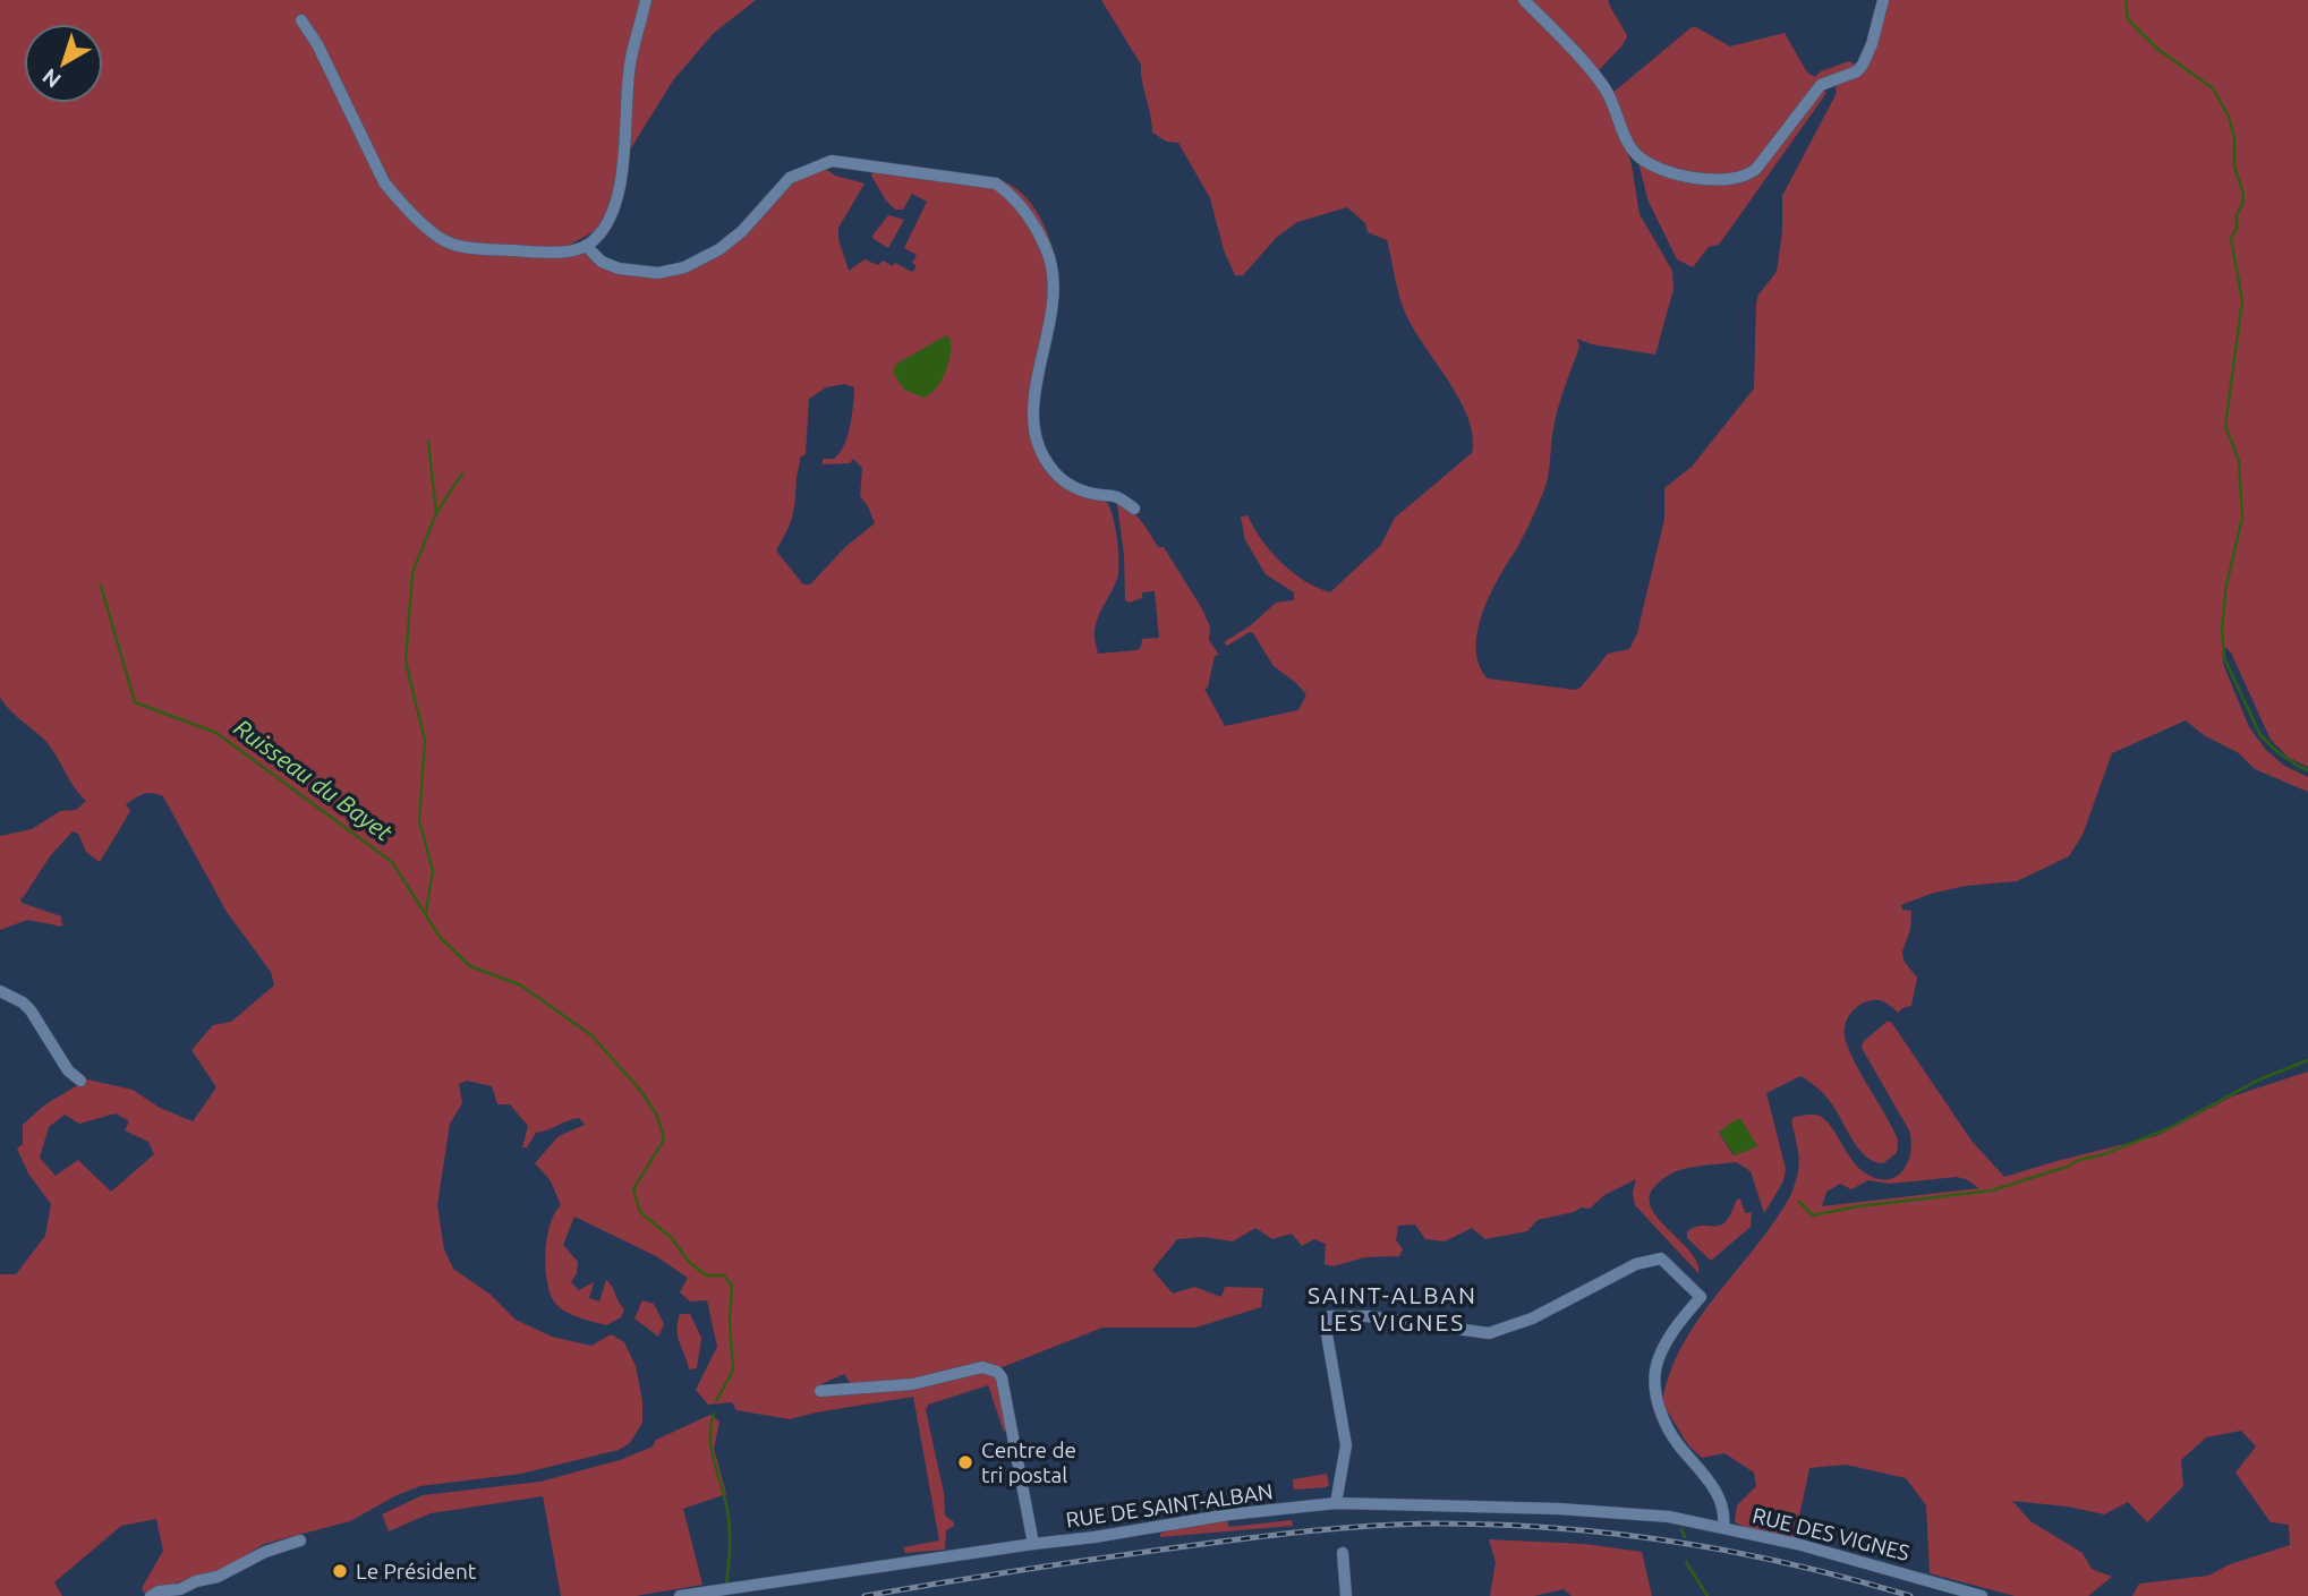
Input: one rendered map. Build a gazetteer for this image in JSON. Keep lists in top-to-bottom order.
{
  "streets": {
    "street": ["RUE DE SAINT-ALBAN", "RUE DES VIGNES"]
  },
  "crossings": [
    ["RUE DE SAINT-ALBAN", "RUE DES VIGNES"]
  ],
  "districts": ["SAINT-ALBAN LES VIGNES"],
  "water": ["Ruisseau du Bayet"],
  "places": ["Centre de tri postal", "Le Président"],
  "north": "bottom left"
}
